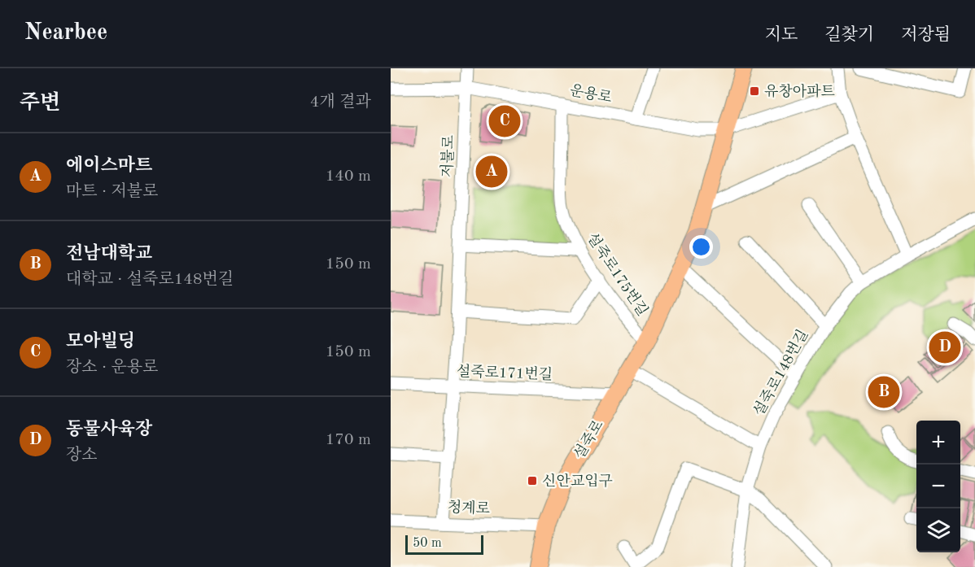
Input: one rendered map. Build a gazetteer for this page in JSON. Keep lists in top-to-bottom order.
{
  "streets": {
    "main road": ["설죽로"],
    "street": [
      "운용로",
      "저불로",
      "설죽로175번길",
      "설죽로171번길",
      "설죽로148번길",
      "청계로"
    ]
  },
  "crossings": [
    ["운용로", "저불로"],
    ["운용로", "설죽로175번길"],
    ["운용로", "설죽로"],
    ["저불로", "설죽로171번길"],
    ["저불로", "청계로"],
    ["설죽로175번길", "설죽로"],
    ["설죽로171번길", "설죽로"],
    ["설죽로", "청계로"]
  ],
  "places": {
    "transit": ["유창아파트", "신안교입구"]
  },
  "scale_bar": "50 m",
  "page": {
    "header": "Nearbee",
    "nav": ["지도", "길찾기", "저장됨"],
    "heading": ["주변", "4개 결과"],
    "pins": [
      "C",
      "A",
      "D",
      "B"
    ],
    "list": [
      {
        "mark": "A",
        "name": "에이스마트",
        "note": "마트 · 저불로",
        "value": "140 m"
      },
      {
        "mark": "B",
        "name": "전남대학교",
        "note": "대학교 · 설죽로148번길",
        "value": "150 m"
      },
      {
        "mark": "C",
        "name": "모아빌딩",
        "note": "장소 · 운용로",
        "value": "150 m"
      },
      {
        "mark": "D",
        "name": "동물사육장",
        "note": "장소",
        "value": "170 m"
      }
    ],
    "map_buttons": ["+", "−"],
    "scale": "50 m"
  }
}
